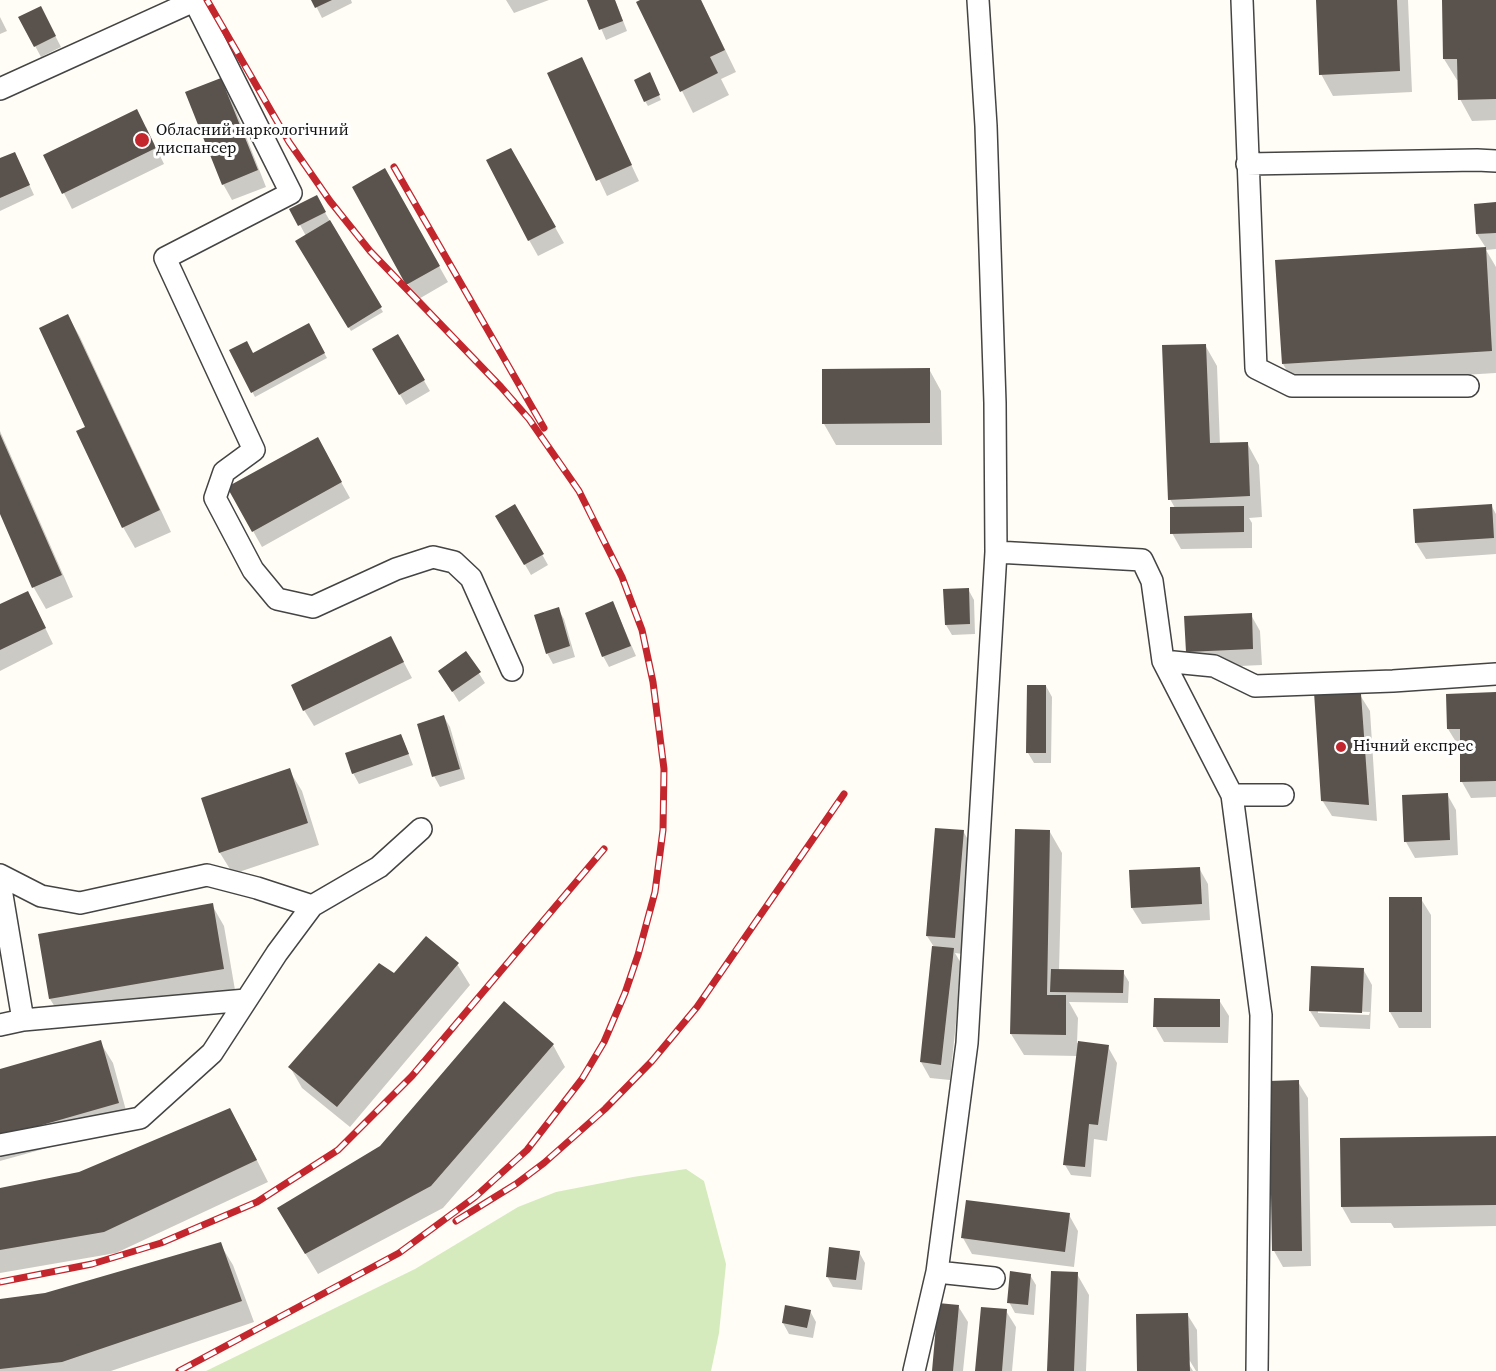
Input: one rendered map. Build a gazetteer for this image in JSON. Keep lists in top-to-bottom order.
{
  "places": ["Обласний наркологічний диспансер", "Нічний експрес"]
}
